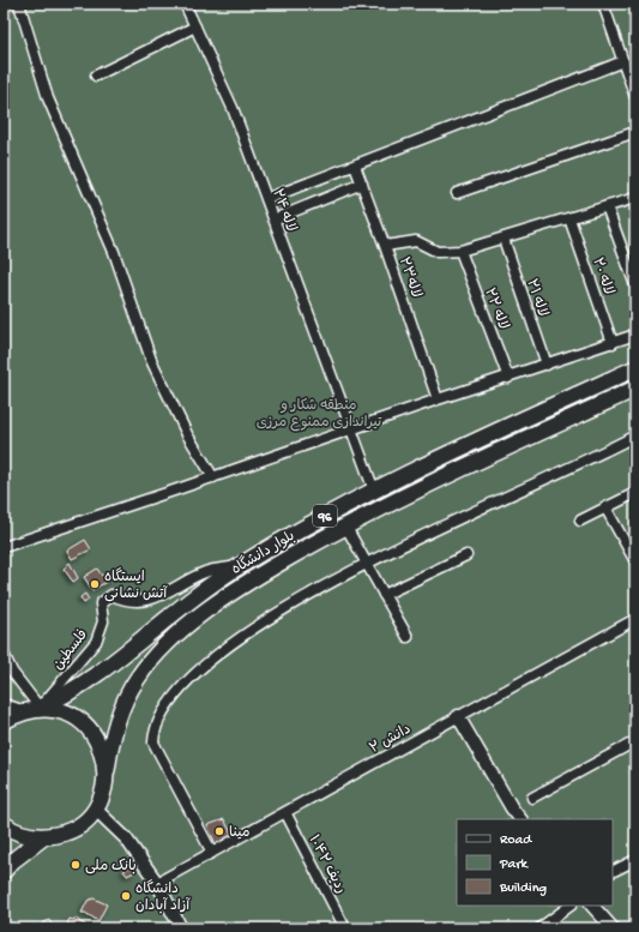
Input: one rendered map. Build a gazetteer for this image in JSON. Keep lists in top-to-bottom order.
{
  "streets": {
    "main road": ["96", "بلوار دانشگاه"],
    "street": [
      "لاله ۲۴",
      "لاله ۲۰",
      "لاله۲۳",
      "لاله ۲۱",
      "لاله ۲۲",
      "فلسطین",
      "دانش ۲",
      "ردیف ۱۰۴۲"
    ]
  },
  "crossings": [
    ["لاله ۲۴", "بلوار دانشگاه"],
    ["96", "بلوار دانشگاه"],
    ["96", "فلسطین"],
    ["بلوار دانشگاه", "فلسطین"],
    ["دانش ۲", "ردیف ۱۰۴۲"]
  ],
  "parks": ["منطقه شکار و تیراندازی ممنوع مرزی"],
  "places": [
    "ایستگاه آتش نشانی",
    "مینا",
    "بانک ملی",
    "دانشگاه آزاد آبادان"
  ],
  "legend": ["Road", "Park", "Building"]
}
